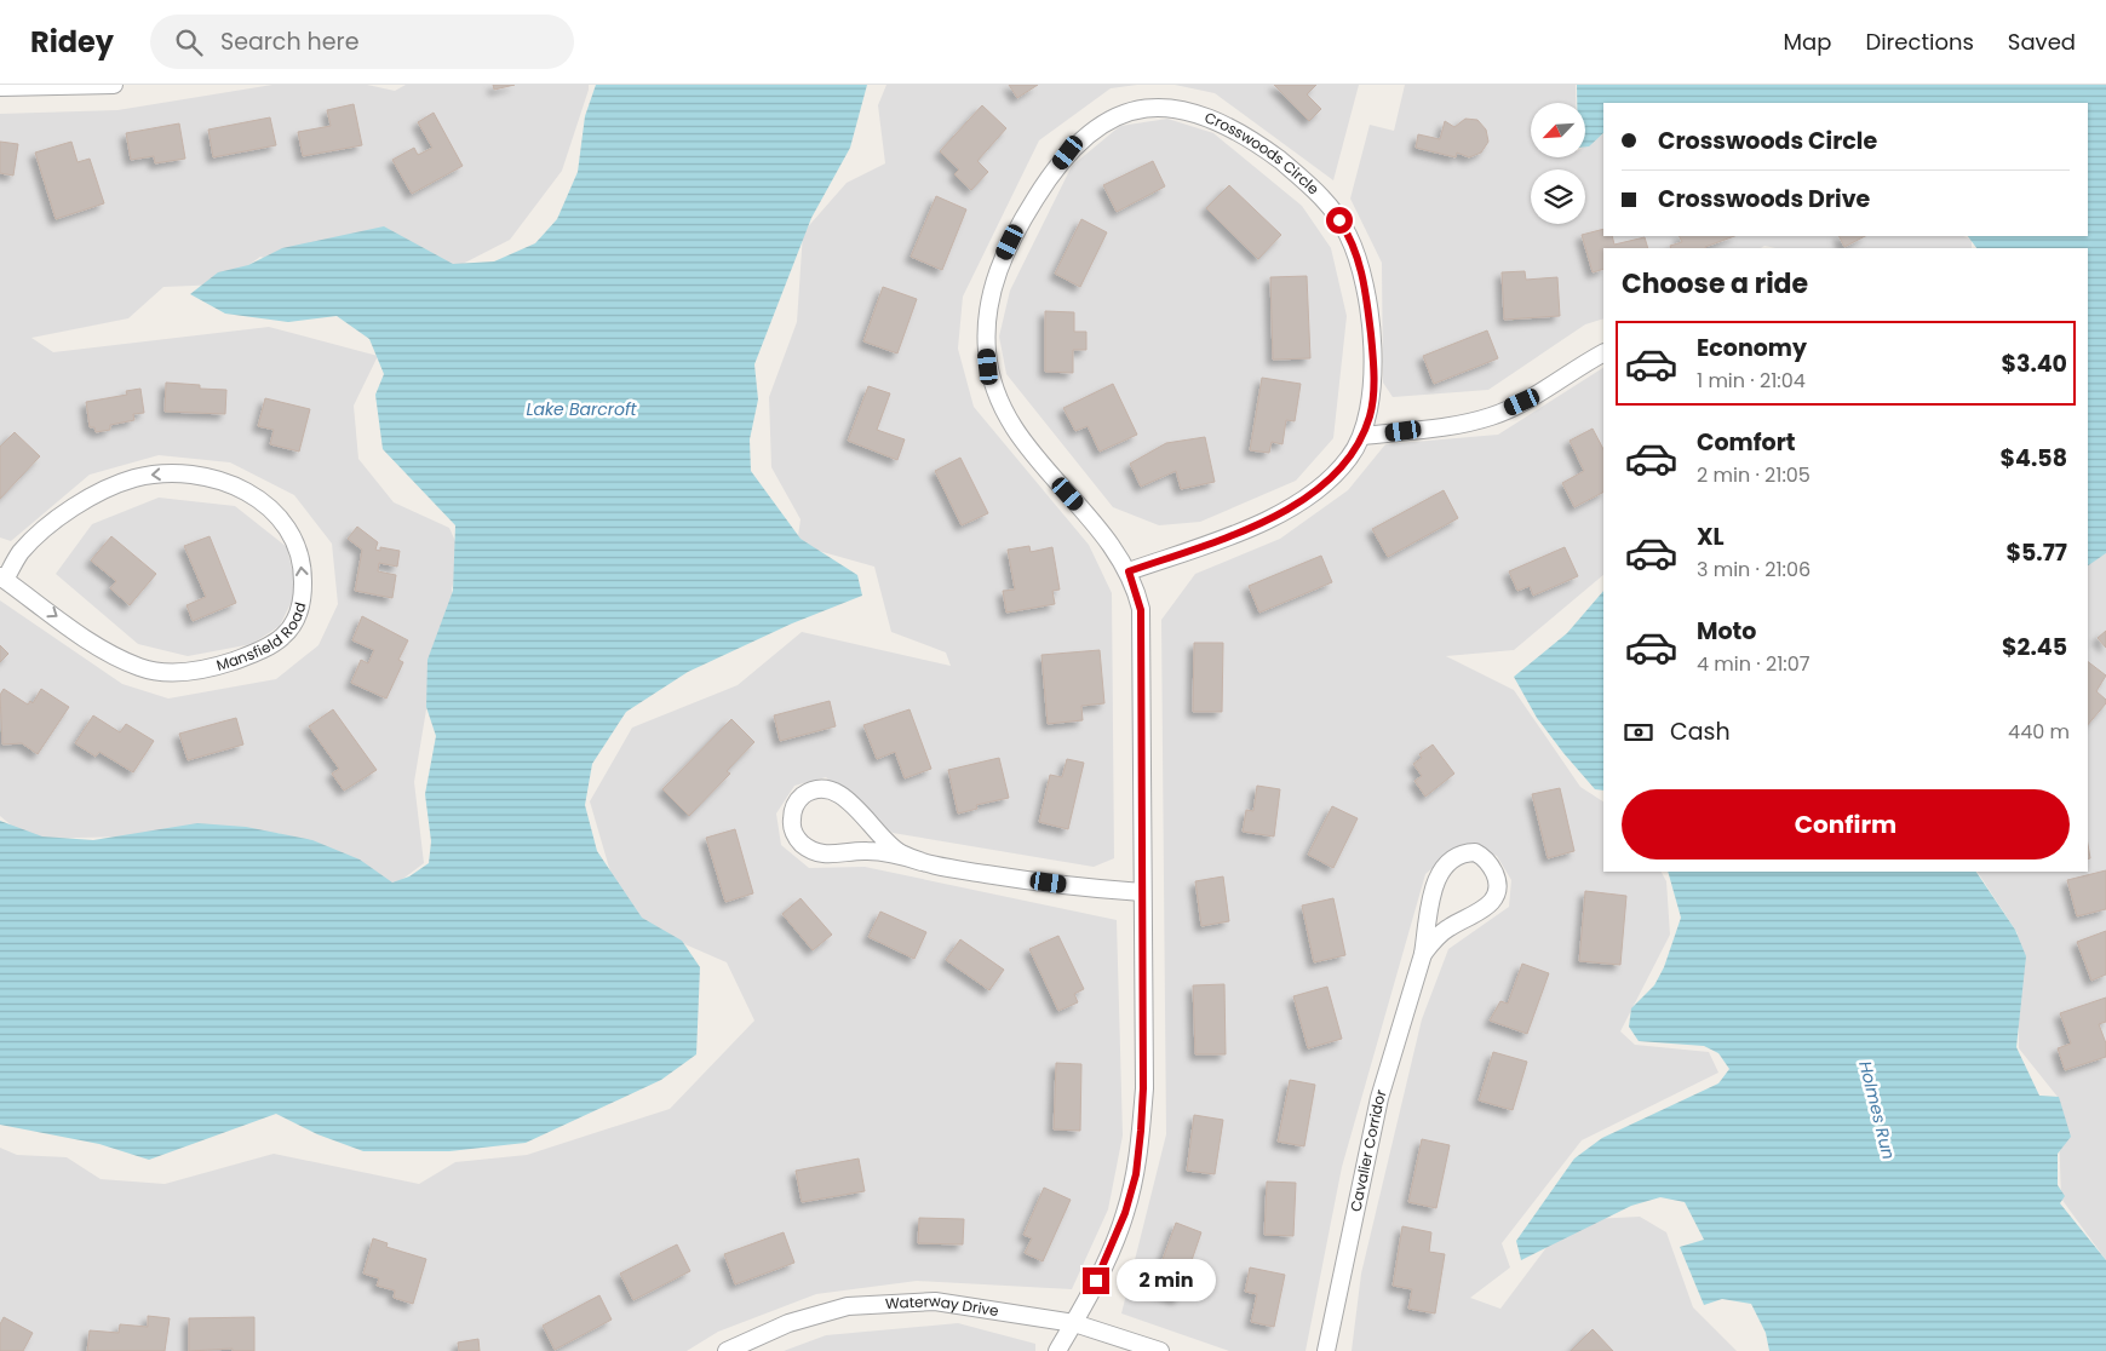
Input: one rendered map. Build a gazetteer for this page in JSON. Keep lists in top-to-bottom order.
{
  "streets": {
    "street": [
      "Crosswoods Circle",
      "Mansfield Road",
      "Cavalier Corridor",
      "Waterway Drive"
    ]
  },
  "water": ["Lake Barcroft", "Holmes Run"],
  "north": "bottom left",
  "page": {
    "header": "Ridey",
    "search": "Search here",
    "nav": ["Map", "Directions", "Saved"],
    "banner": ["Crosswoods Circle", "Crosswoods Drive"],
    "heading": "Choose a ride",
    "list": [
      {
        "name": "Economy",
        "note": "1 min · 21:04",
        "value": "$3.40"
      },
      {
        "name": "Comfort",
        "note": "2 min · 21:05",
        "value": "$4.58"
      },
      {
        "name": "XL",
        "note": "3 min · 21:06",
        "value": "$5.77"
      },
      {
        "name": "Moto",
        "note": "4 min · 21:07",
        "value": "$2.45"
      }
    ],
    "pay": ["Cash", "440 m"],
    "buttons": "Confirm",
    "bubble": "2 min"
  }
}
